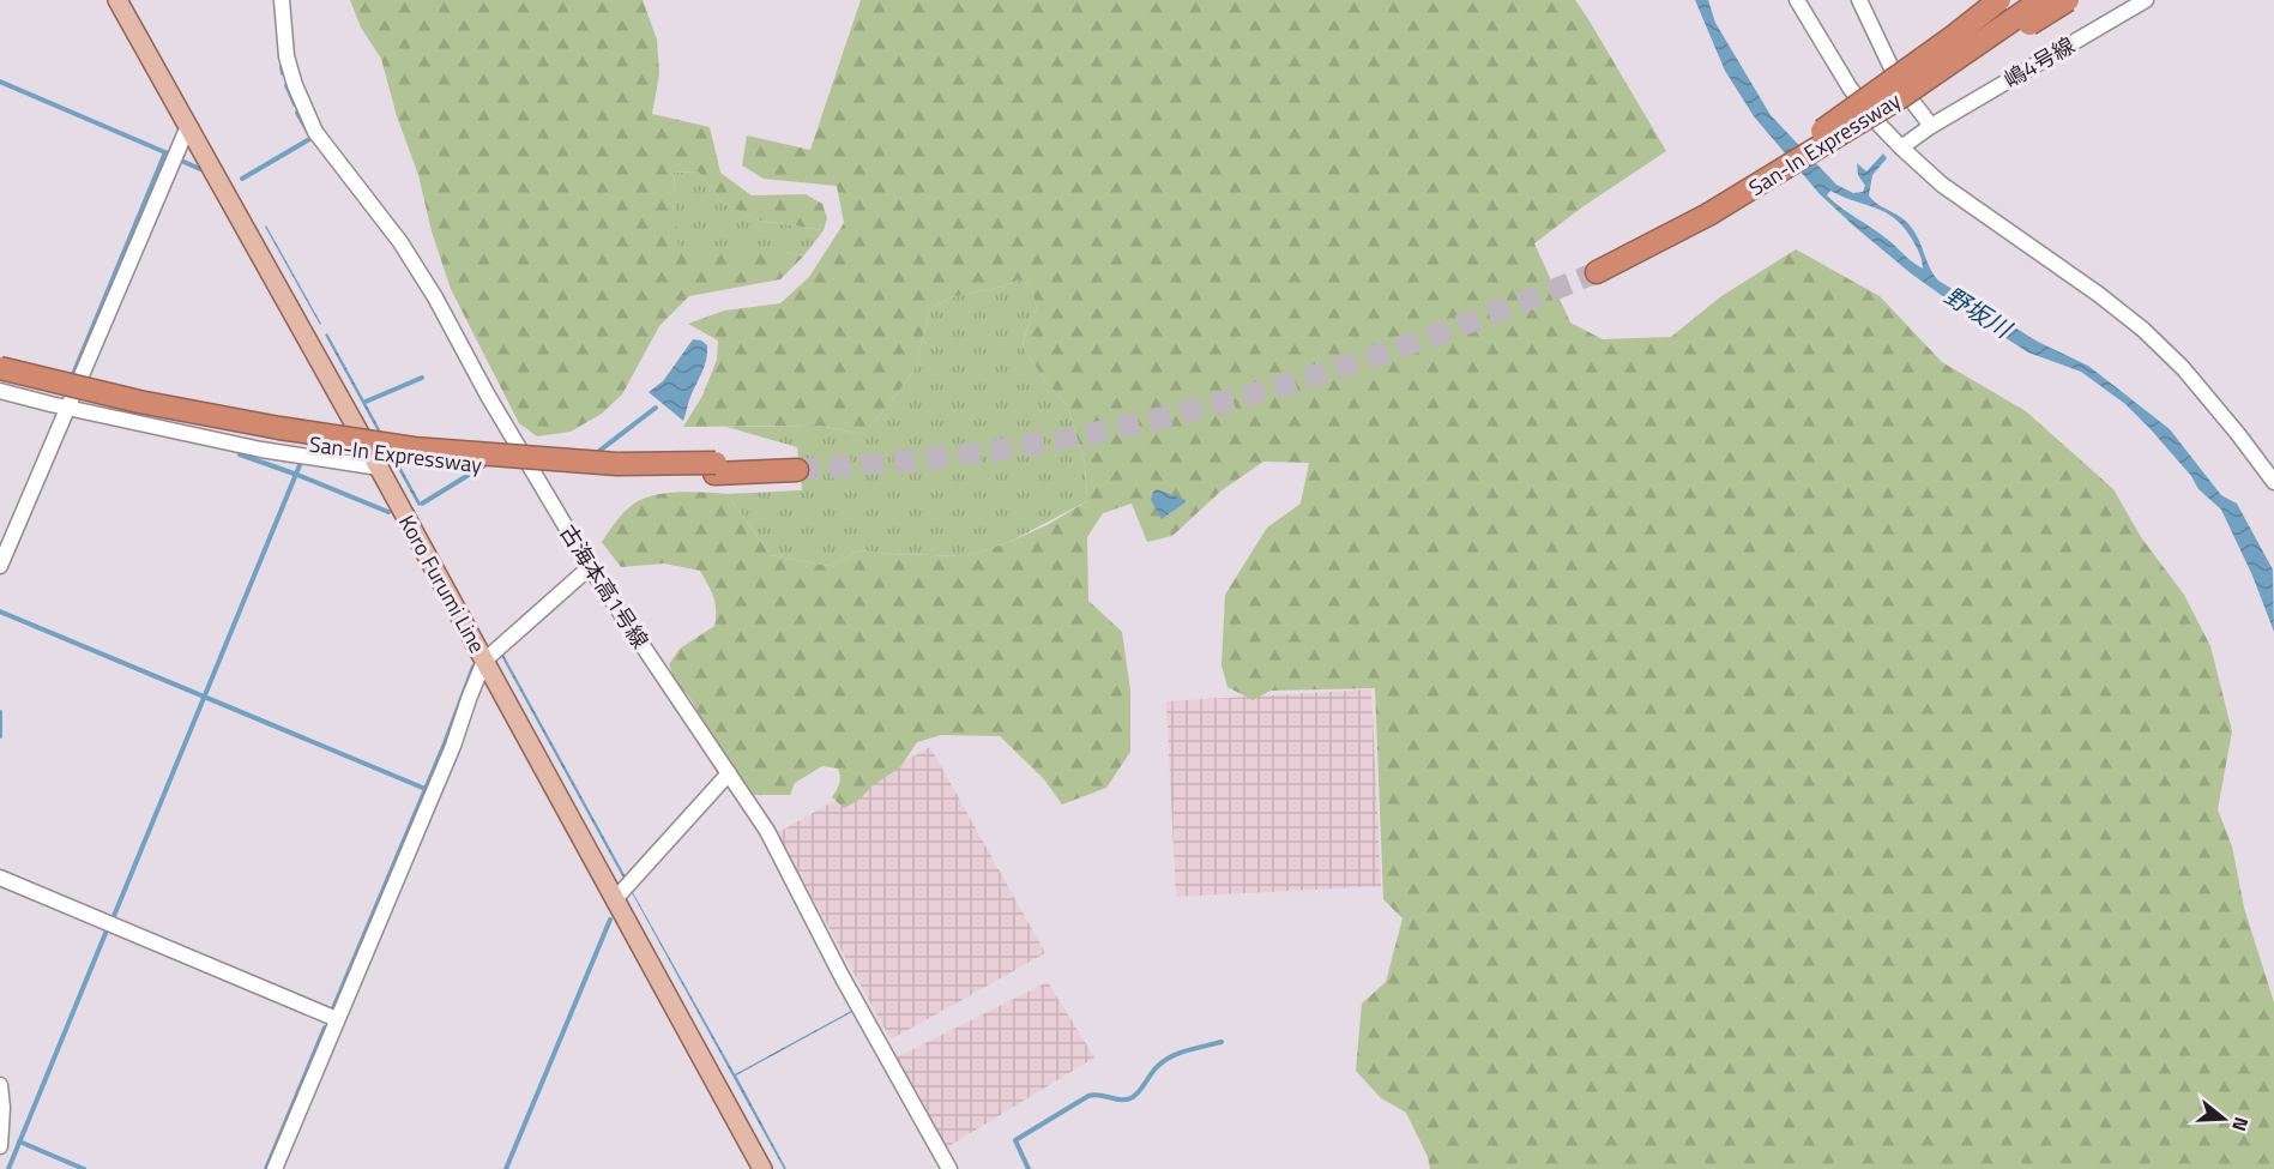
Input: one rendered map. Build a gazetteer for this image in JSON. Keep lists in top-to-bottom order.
{
  "streets": {
    "highway": ["San-In Expressway"],
    "main road": ["Koro Furumi Line"],
    "street": ["嶋4号線", "古海本高1号線"]
  },
  "water": ["野坂川"],
  "north": "right"
}
